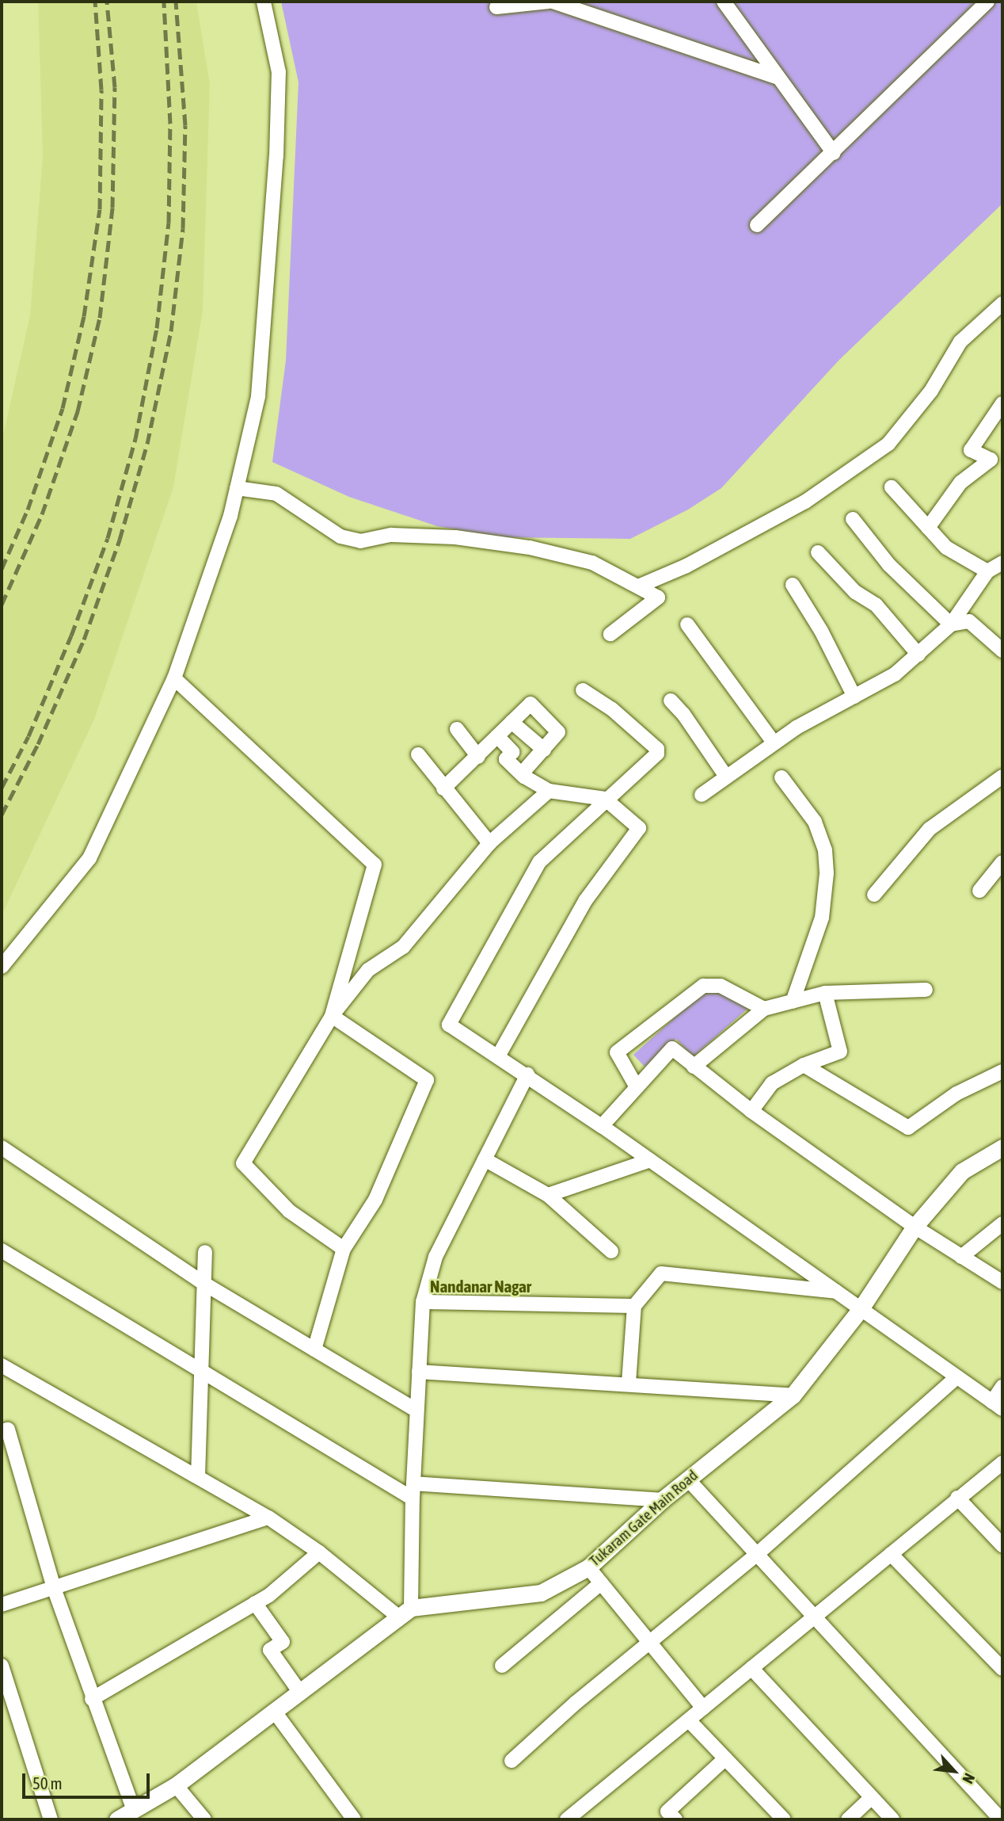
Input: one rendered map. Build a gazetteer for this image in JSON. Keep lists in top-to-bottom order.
{
  "streets": {
    "street": ["Tukaram Gate Main Road"]
  },
  "districts": ["Nandanar Nagar"],
  "scale_bar": "50 m",
  "north": "bottom right"
}
